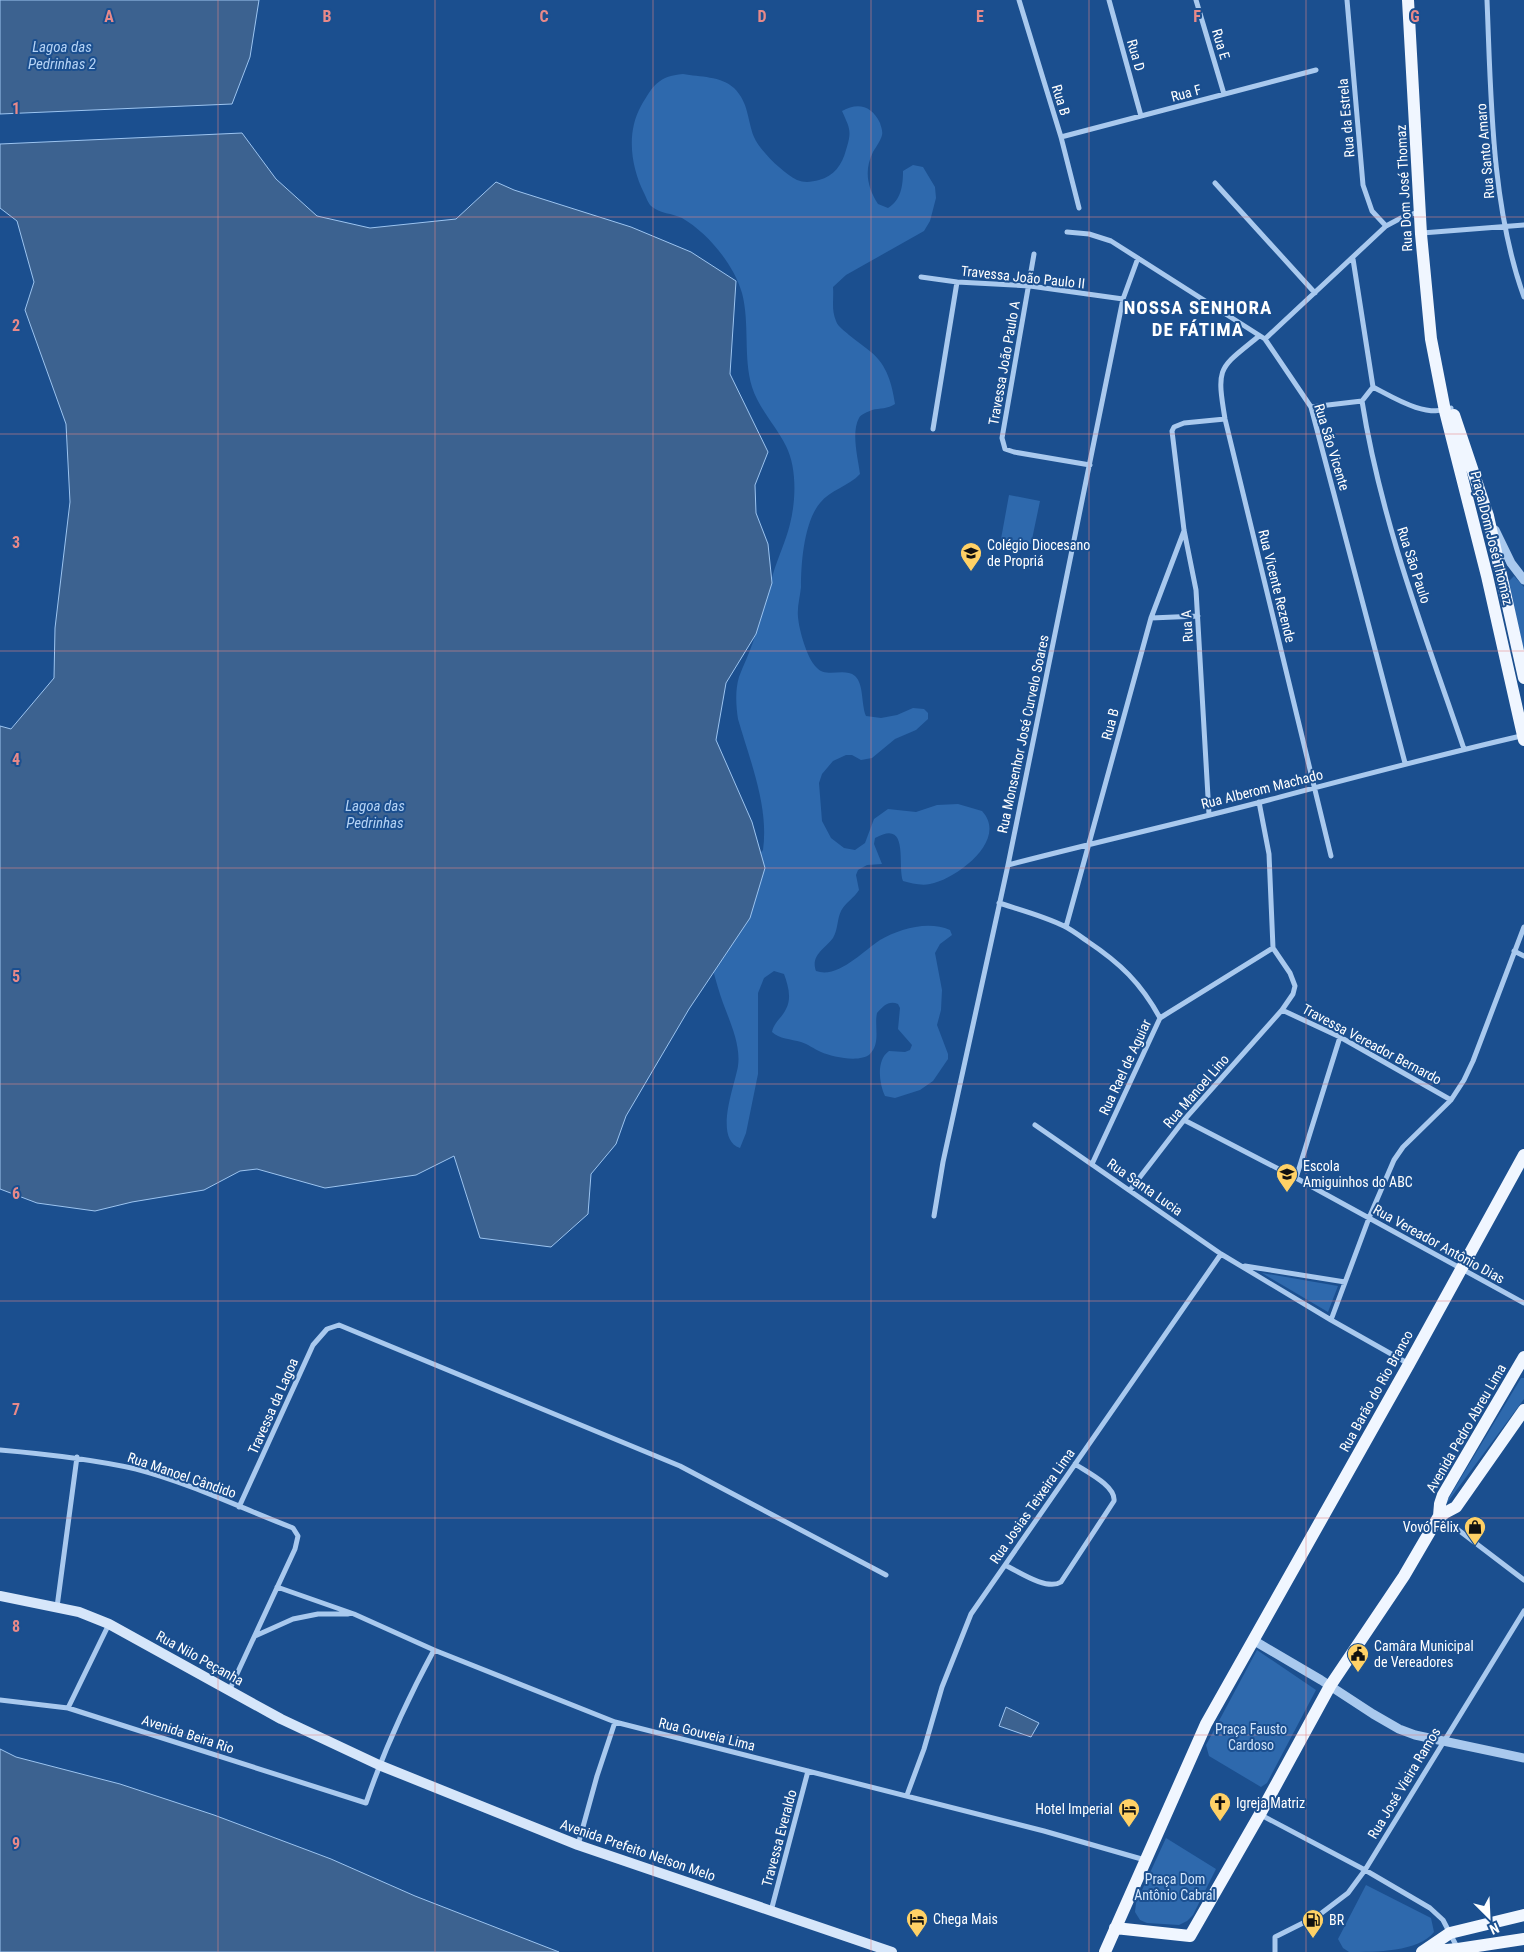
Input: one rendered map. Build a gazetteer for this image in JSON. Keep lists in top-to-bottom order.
{
  "streets": {
    "main road": [
      "Rua Dom José Thomaz",
      "Praça Dom José Thomaz",
      "Rua Barão do Rio Branco",
      "Avenida Pedro Abreu Lima",
      "Rua Nilo Peçanha",
      "Avenida Prefeito Nelson Melo"
    ],
    "street": [
      "Rua E",
      "Rua D",
      "Rua F",
      "Rua B",
      "Rua da Estrela",
      "Rua Santo Amaro",
      "Travessa João Paulo II",
      "Travessa João Paulo A",
      "Rua São Vicente",
      "Rua São Paulo",
      "Rua Vicente Rezende",
      "Rua A",
      "Rua Monsenhor José Curvelo Soares",
      "Rua Alberom Machado",
      "Travessa Vereador Bernardo",
      "Rua Rael de Aguiar",
      "Rua Manoel Lino",
      "Rua Santa Lucia",
      "Rua Vereador Antônio Dias",
      "Travessa da Lagoa",
      "Rua Manoel Cândido",
      "Rua Josias Teixeira Lima",
      "Avenida Beira Rio",
      "Rua Gouveia Lima",
      "Rua José Vieira Ramos",
      "Travessa Everaldo"
    ]
  },
  "crossings": [
    ["Rua E", "Rua F"],
    ["Rua D", "Rua F"],
    ["Rua F", "Rua B"],
    ["Rua B", "Rua A"],
    ["Rua B", "Rua Alberom Machado"],
    ["Rua Dom José Thomaz", "Praça Dom José Thomaz"],
    ["Travessa João Paulo II", "Travessa João Paulo A"],
    ["Travessa João Paulo II", "Rua Monsenhor José Curvelo Soares"],
    ["Travessa João Paulo A", "Rua Monsenhor José Curvelo Soares"],
    ["Rua São Vicente", "Rua Vicente Rezende"],
    ["Rua São Vicente", "Rua Monsenhor José Curvelo Soares"],
    ["Rua São Vicente", "Rua Alberom Machado"],
    ["Praça Dom José Thomaz", "Rua Alberom Machado"],
    ["Rua São Paulo", "Rua Alberom Machado"],
    ["Rua Vicente Rezende", "Rua A"],
    ["Rua Vicente Rezende", "Rua Alberom Machado"],
    ["Rua A", "Rua Alberom Machado"],
    ["Rua Monsenhor José Curvelo Soares", "Rua Alberom Machado"],
    ["Travessa Vereador Bernardo", "Rua Manoel Lino"],
    ["Rua Rael de Aguiar", "Rua Manoel Lino"],
    ["Rua Rael de Aguiar", "Rua Santa Lucia"],
    ["Rua Manoel Lino", "Rua Santa Lucia"],
    ["Rua Manoel Lino", "Rua Vereador Antônio Dias"],
    ["Rua Santa Lucia", "Rua Barão do Rio Branco"],
    ["Rua Santa Lucia", "Rua Josias Teixeira Lima"],
    ["Rua Vereador Antônio Dias", "Rua Barão do Rio Branco"],
    ["Travessa da Lagoa", "Rua Manoel Cândido"],
    ["Rua Manoel Cândido", "Rua Gouveia Lima"],
    ["Rua Josias Teixeira Lima", "Rua Gouveia Lima"],
    ["Rua Nilo Peçanha", "Avenida Beira Rio"],
    ["Rua Nilo Peçanha", "Avenida Prefeito Nelson Melo"],
    ["Avenida Beira Rio", "Avenida Prefeito Nelson Melo"],
    ["Rua Gouveia Lima", "Travessa Everaldo"],
    ["Travessa Everaldo", "Avenida Prefeito Nelson Melo"]
  ],
  "districts": ["NOSSA SENHORA DE FÁTIMA"],
  "water": ["Lagoa das Pedrinhas 2", "Lagoa das Pedrinhas"],
  "parks": ["Praça Fausto Cardoso", "Praça Dom Antônio Cabral"],
  "places": {
    "school or university": ["Colégio Diocesano de Propriá", "Escola Amiguinhos do ABC"],
    "shop": ["Vovó Fêlix"],
    "public building": ["Camâra Municipal de Vereadores"],
    "church": ["Igreja Matriz"],
    "hotel": ["Hotel Imperial", "Chega Mais"],
    "fuel station": ["BR"]
  },
  "north": "bottom right",
  "grid": {
    "columns": [
      "A",
      "B",
      "C",
      "D",
      "E",
      "F",
      "G"
    ],
    "rows": [
      "1",
      "2",
      "3",
      "4",
      "5",
      "6",
      "7",
      "8",
      "9"
    ]
  }
}
